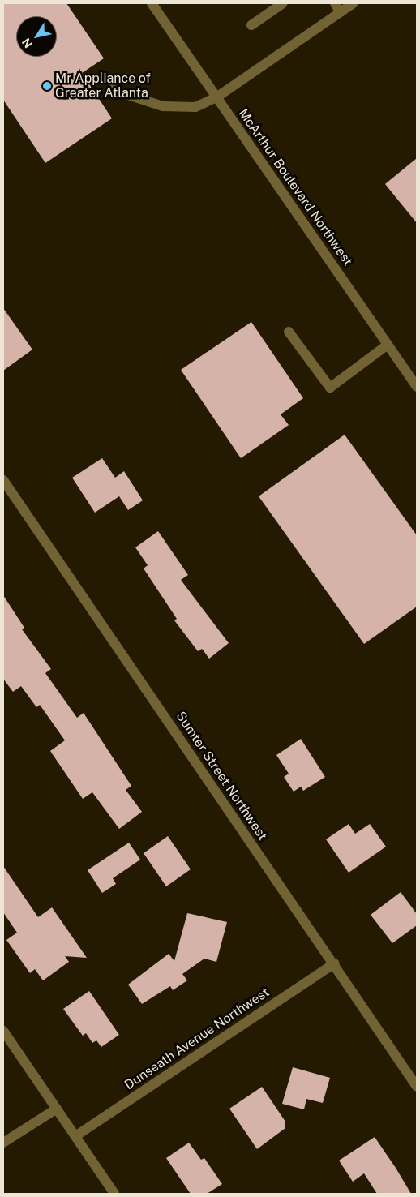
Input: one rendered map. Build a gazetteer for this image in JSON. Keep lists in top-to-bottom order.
{
  "streets": {
    "street": ["McArthur Boulevard Northwest", "Sumter Street Northwest", "Dunseath Avenue Northwest"]
  },
  "crossings": [
    ["Sumter Street Northwest", "Dunseath Avenue Northwest"]
  ],
  "places": ["Mr Appliance of Greater Atlanta"],
  "north": "bottom left"
}
